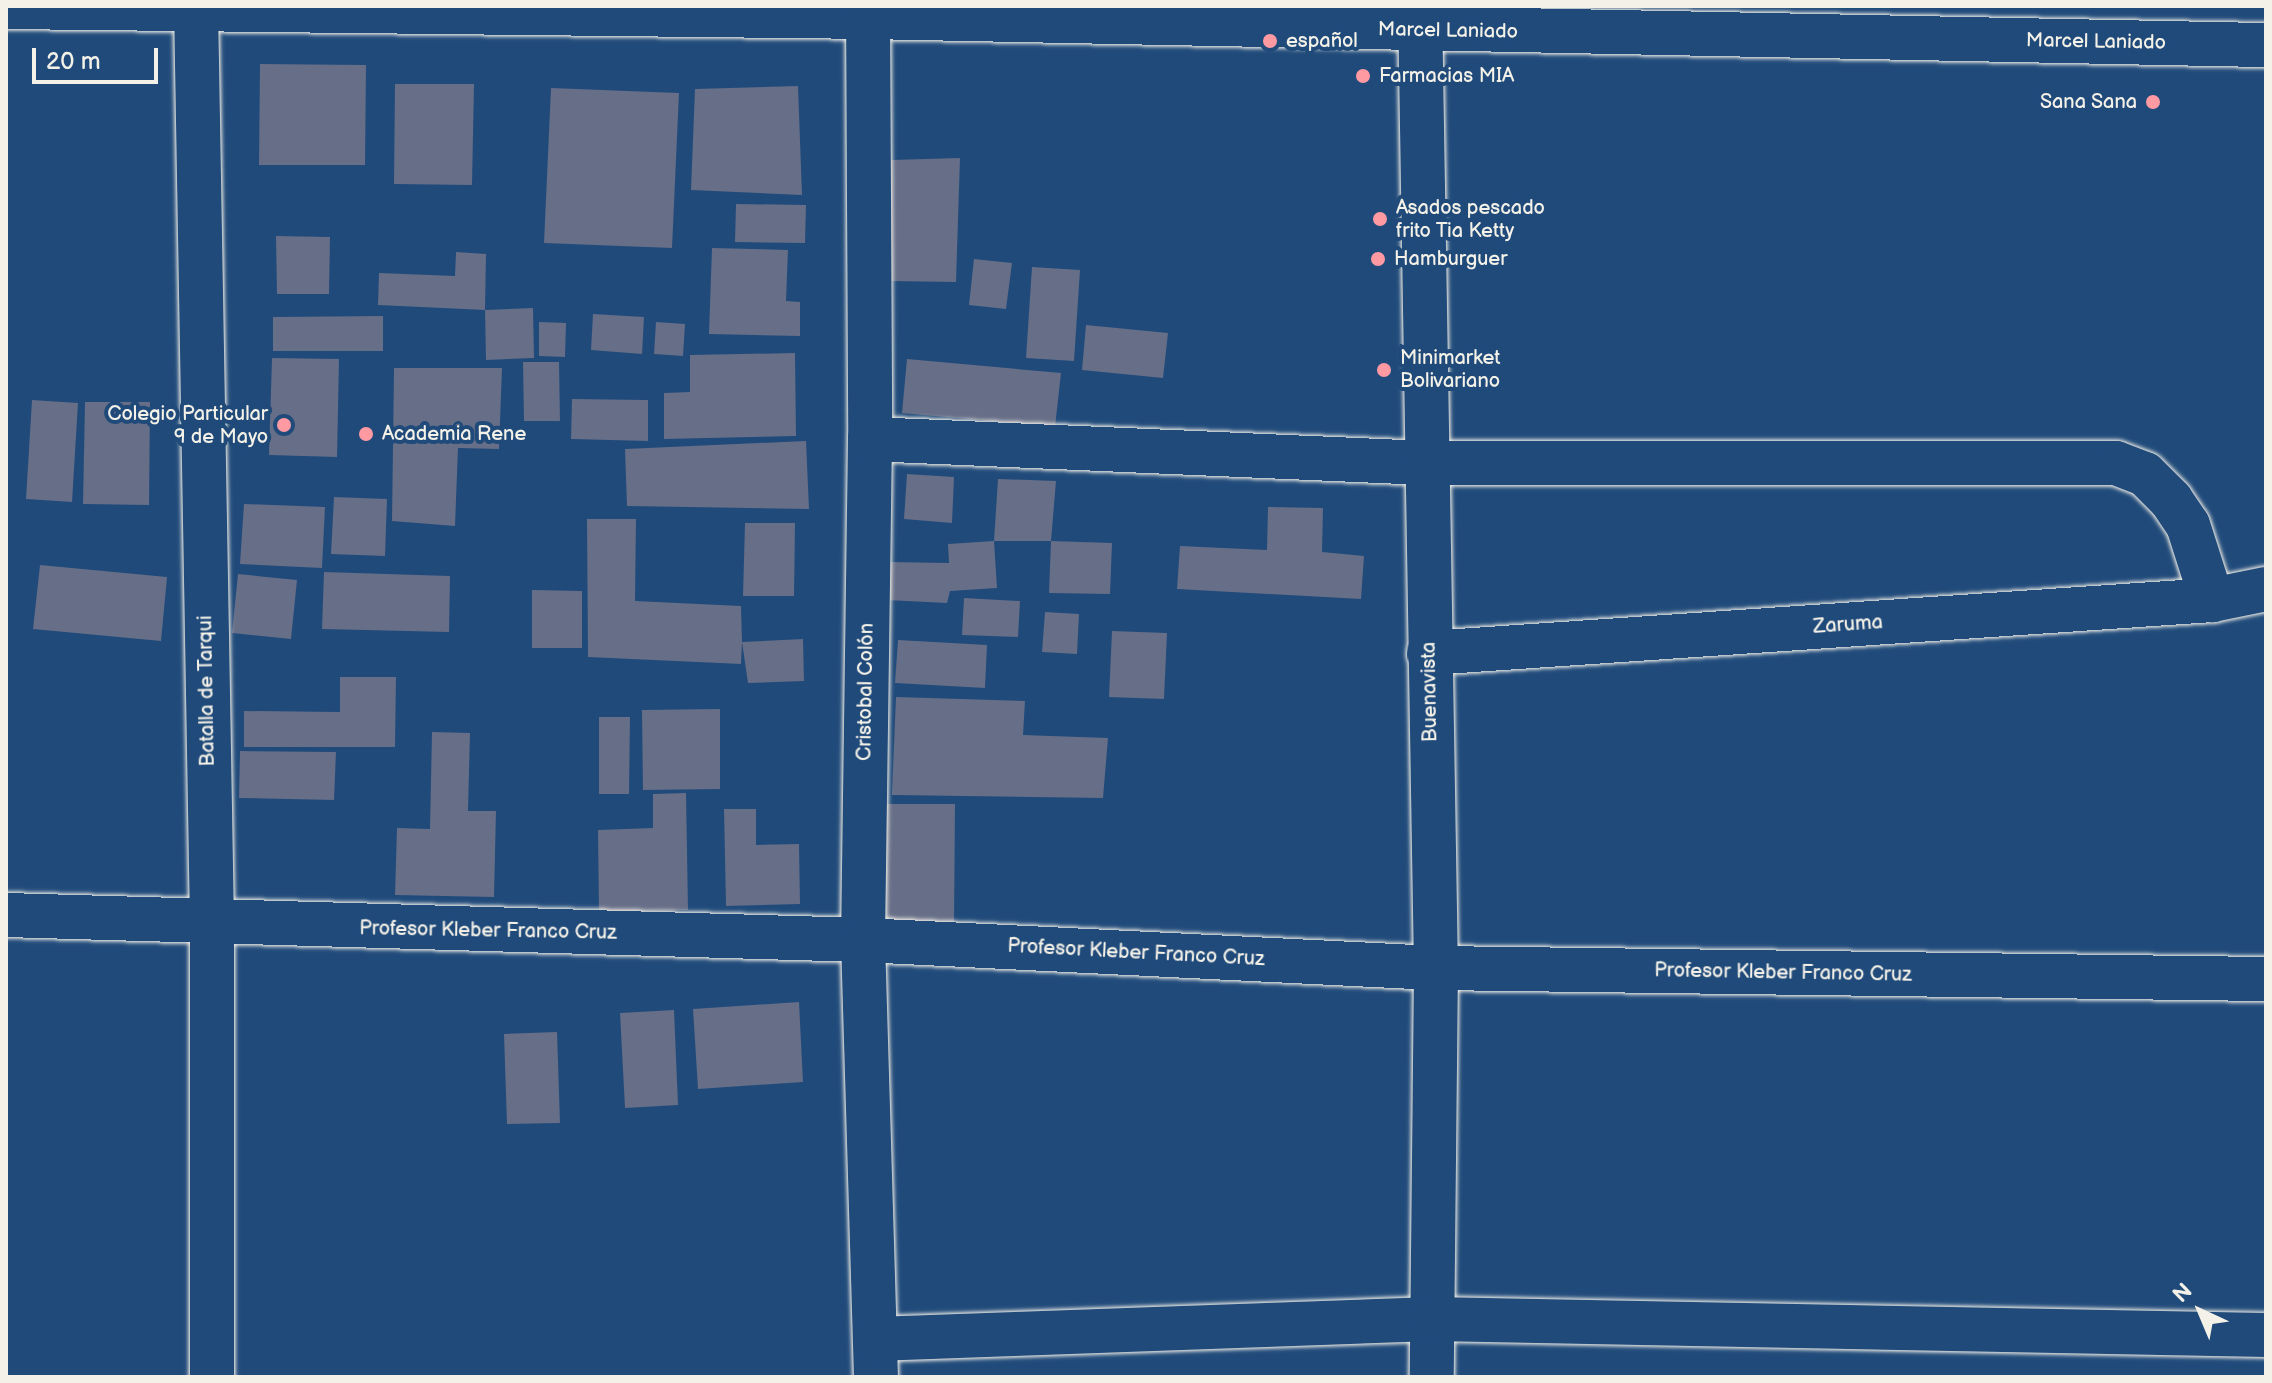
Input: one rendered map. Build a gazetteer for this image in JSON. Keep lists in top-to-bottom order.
{
  "streets": {
    "street": [
      "Marcel Laniado",
      "Zaruma",
      "Batalla de Tarqui",
      "Cristobal Colón",
      "Buenavista",
      "Profesor Kleber Franco Cruz"
    ]
  },
  "crossings": [
    ["Marcel Laniado", "Batalla de Tarqui"],
    ["Marcel Laniado", "Cristobal Colón"],
    ["Marcel Laniado", "Buenavista"],
    ["Zaruma", "Buenavista"],
    ["Batalla de Tarqui", "Profesor Kleber Franco Cruz"],
    ["Cristobal Colón", "Profesor Kleber Franco Cruz"],
    ["Buenavista", "Profesor Kleber Franco Cruz"]
  ],
  "places": [
    "español",
    "Farmacias MIA",
    "Sana Sana",
    "Asados pescado frito Tia Ketty",
    "Hamburguer",
    "Minimarket Bolivariano",
    "Colegio Particular 9 de Mayo",
    "Academia Rene"
  ],
  "scale_bar": "20 m",
  "north": "top left"
}
